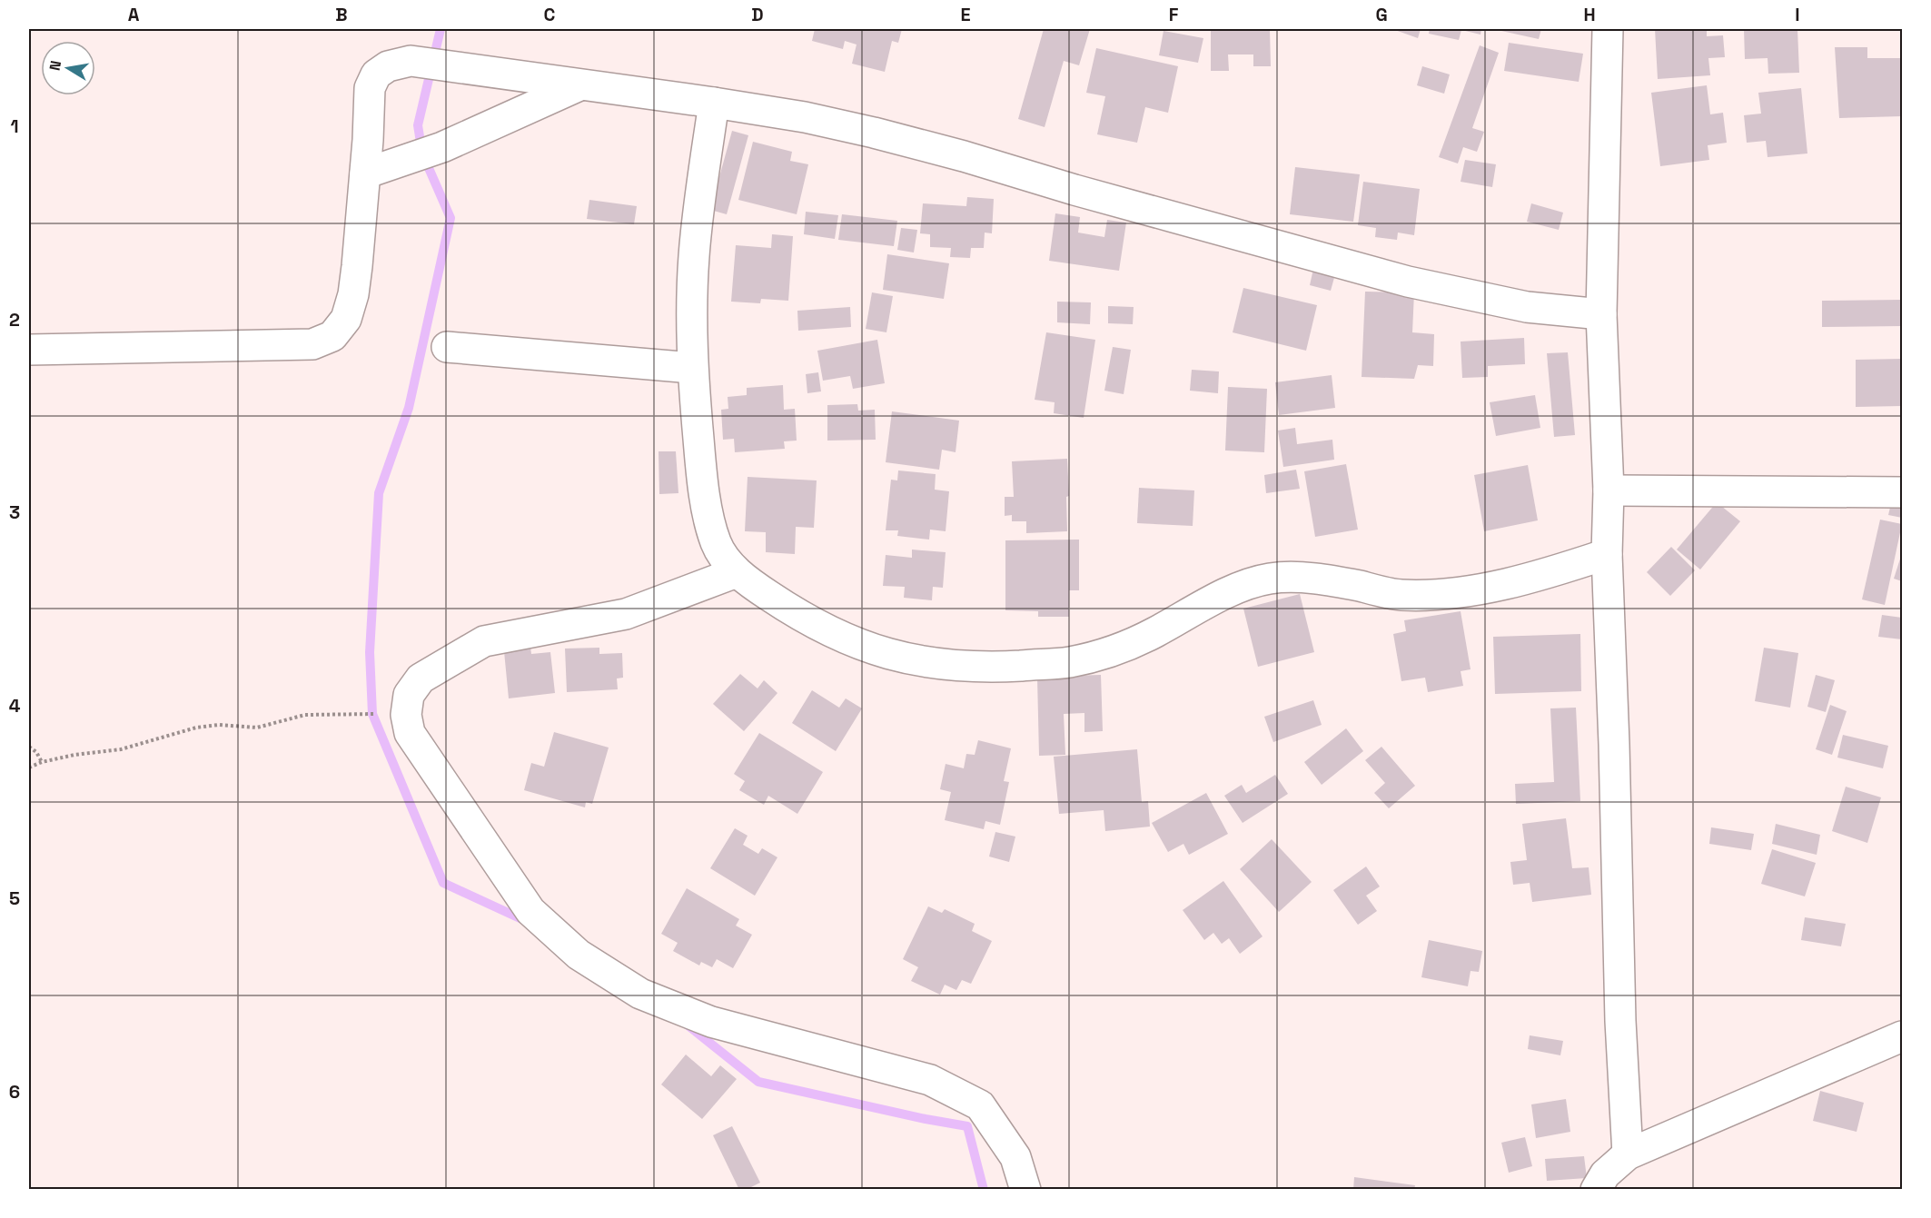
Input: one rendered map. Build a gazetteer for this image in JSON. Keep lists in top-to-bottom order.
{
  "north": "left",
  "grid": {
    "columns": [
      "A",
      "B",
      "C",
      "D",
      "E",
      "F",
      "G",
      "H",
      "I"
    ],
    "rows": [
      "1",
      "2",
      "3",
      "4",
      "5",
      "6"
    ]
  }
}
